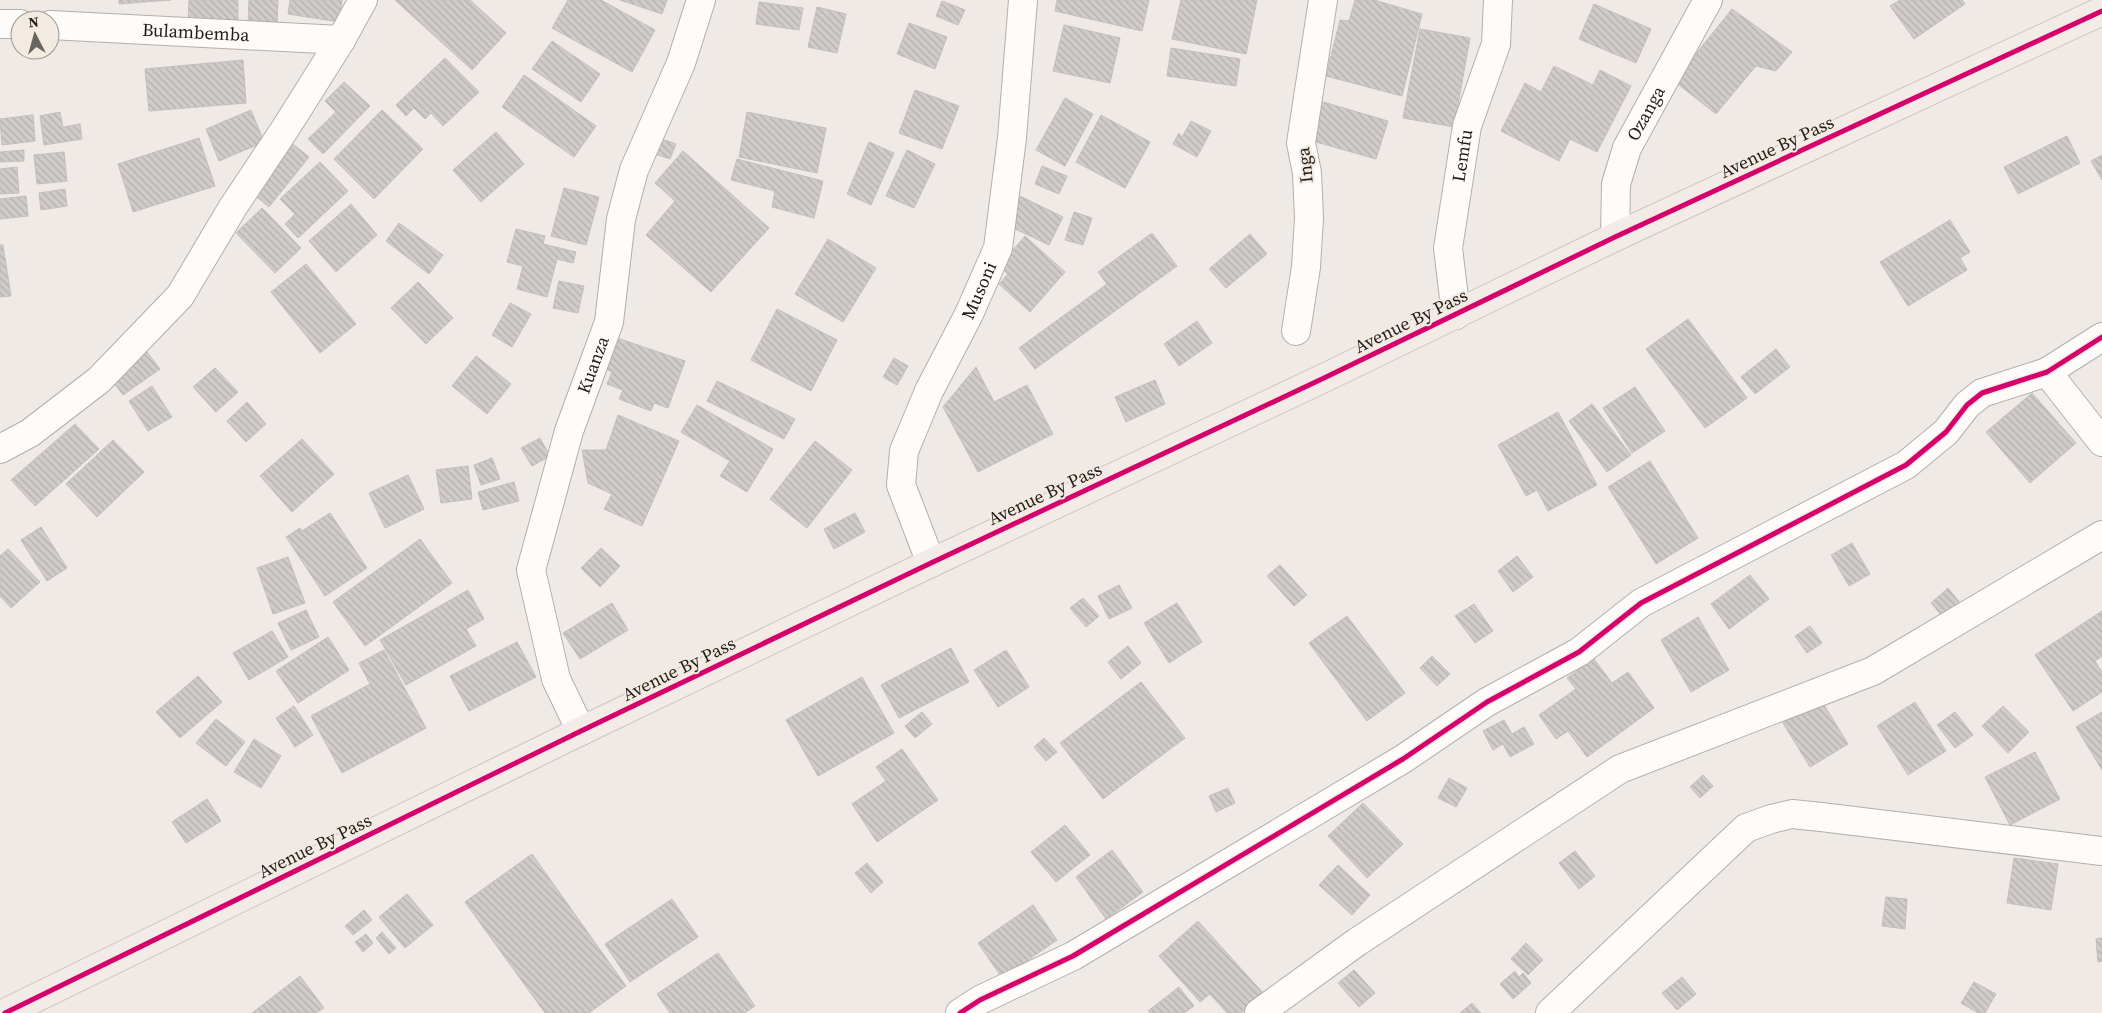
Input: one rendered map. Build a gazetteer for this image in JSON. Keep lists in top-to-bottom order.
{
  "streets": {
    "highway": ["Avenue By Pass"],
    "street": [
      "Bulambemba",
      "Ozanga",
      "Lemfu",
      "Inga",
      "Musoni",
      "Kuanza"
    ]
  },
  "crossings": [
    ["Ozanga", "Avenue By Pass"],
    ["Avenue By Pass", "Lemfu"],
    ["Avenue By Pass", "Musoni"],
    ["Avenue By Pass", "Kuanza"]
  ],
  "north": "top"
}
